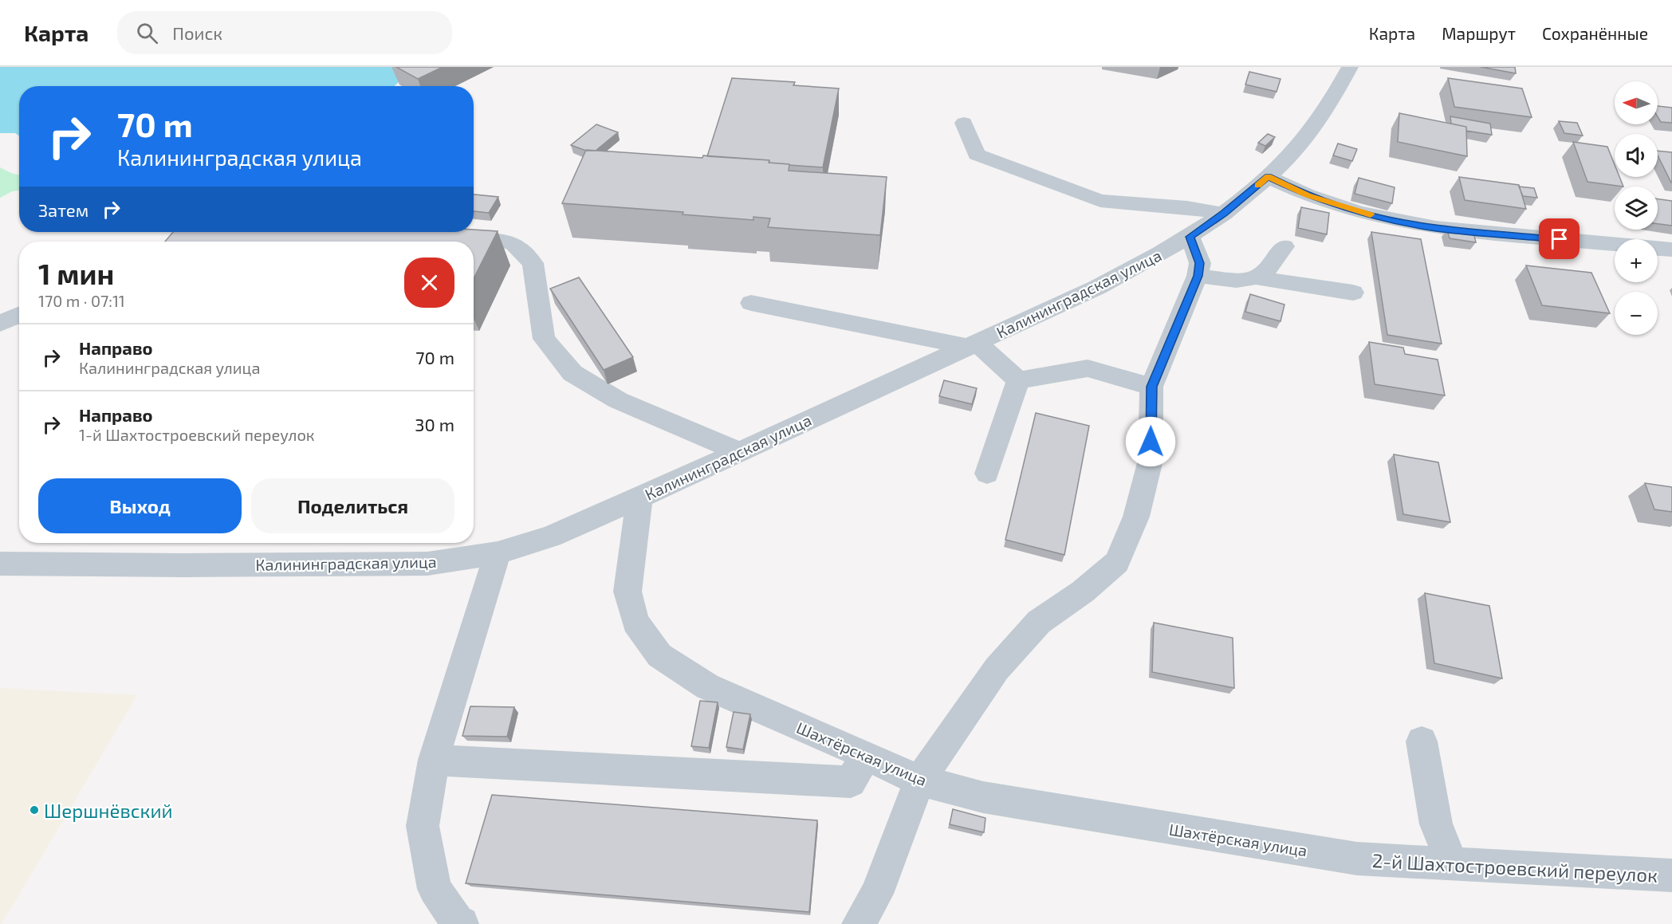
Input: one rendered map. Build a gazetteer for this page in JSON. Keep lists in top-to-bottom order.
{
  "streets": {
    "street": ["Калининградская улица", "Шахтёрская улица", "2-й Шахтостроевский переулок"]
  },
  "crossings": [
    ["Калининградская улица", "Шахтёрская улица"],
    ["Шахтёрская улица", "2-й Шахтостроевский переулок"]
  ],
  "places": ["Шершнёвский"],
  "north": "left",
  "page": {
    "header": "Карта",
    "search": "Поиск",
    "nav": ["Карта", "Маршрут", "Сохранённые"],
    "map_buttons": ["+", "−"],
    "turn": ["70 m", "Калининградская улица"],
    "then": "Затем",
    "heading": ["1 мин", "170 m · 07:11"],
    "list": [
      {
        "name": "Направо",
        "note": "Калининградская улица",
        "value": "70 m"
      },
      {
        "name": "Направо",
        "note": "1-й Шахтостроевский переулок",
        "value": "30 m"
      }
    ],
    "buttons": ["Выход", "Поделиться"]
  }
}
